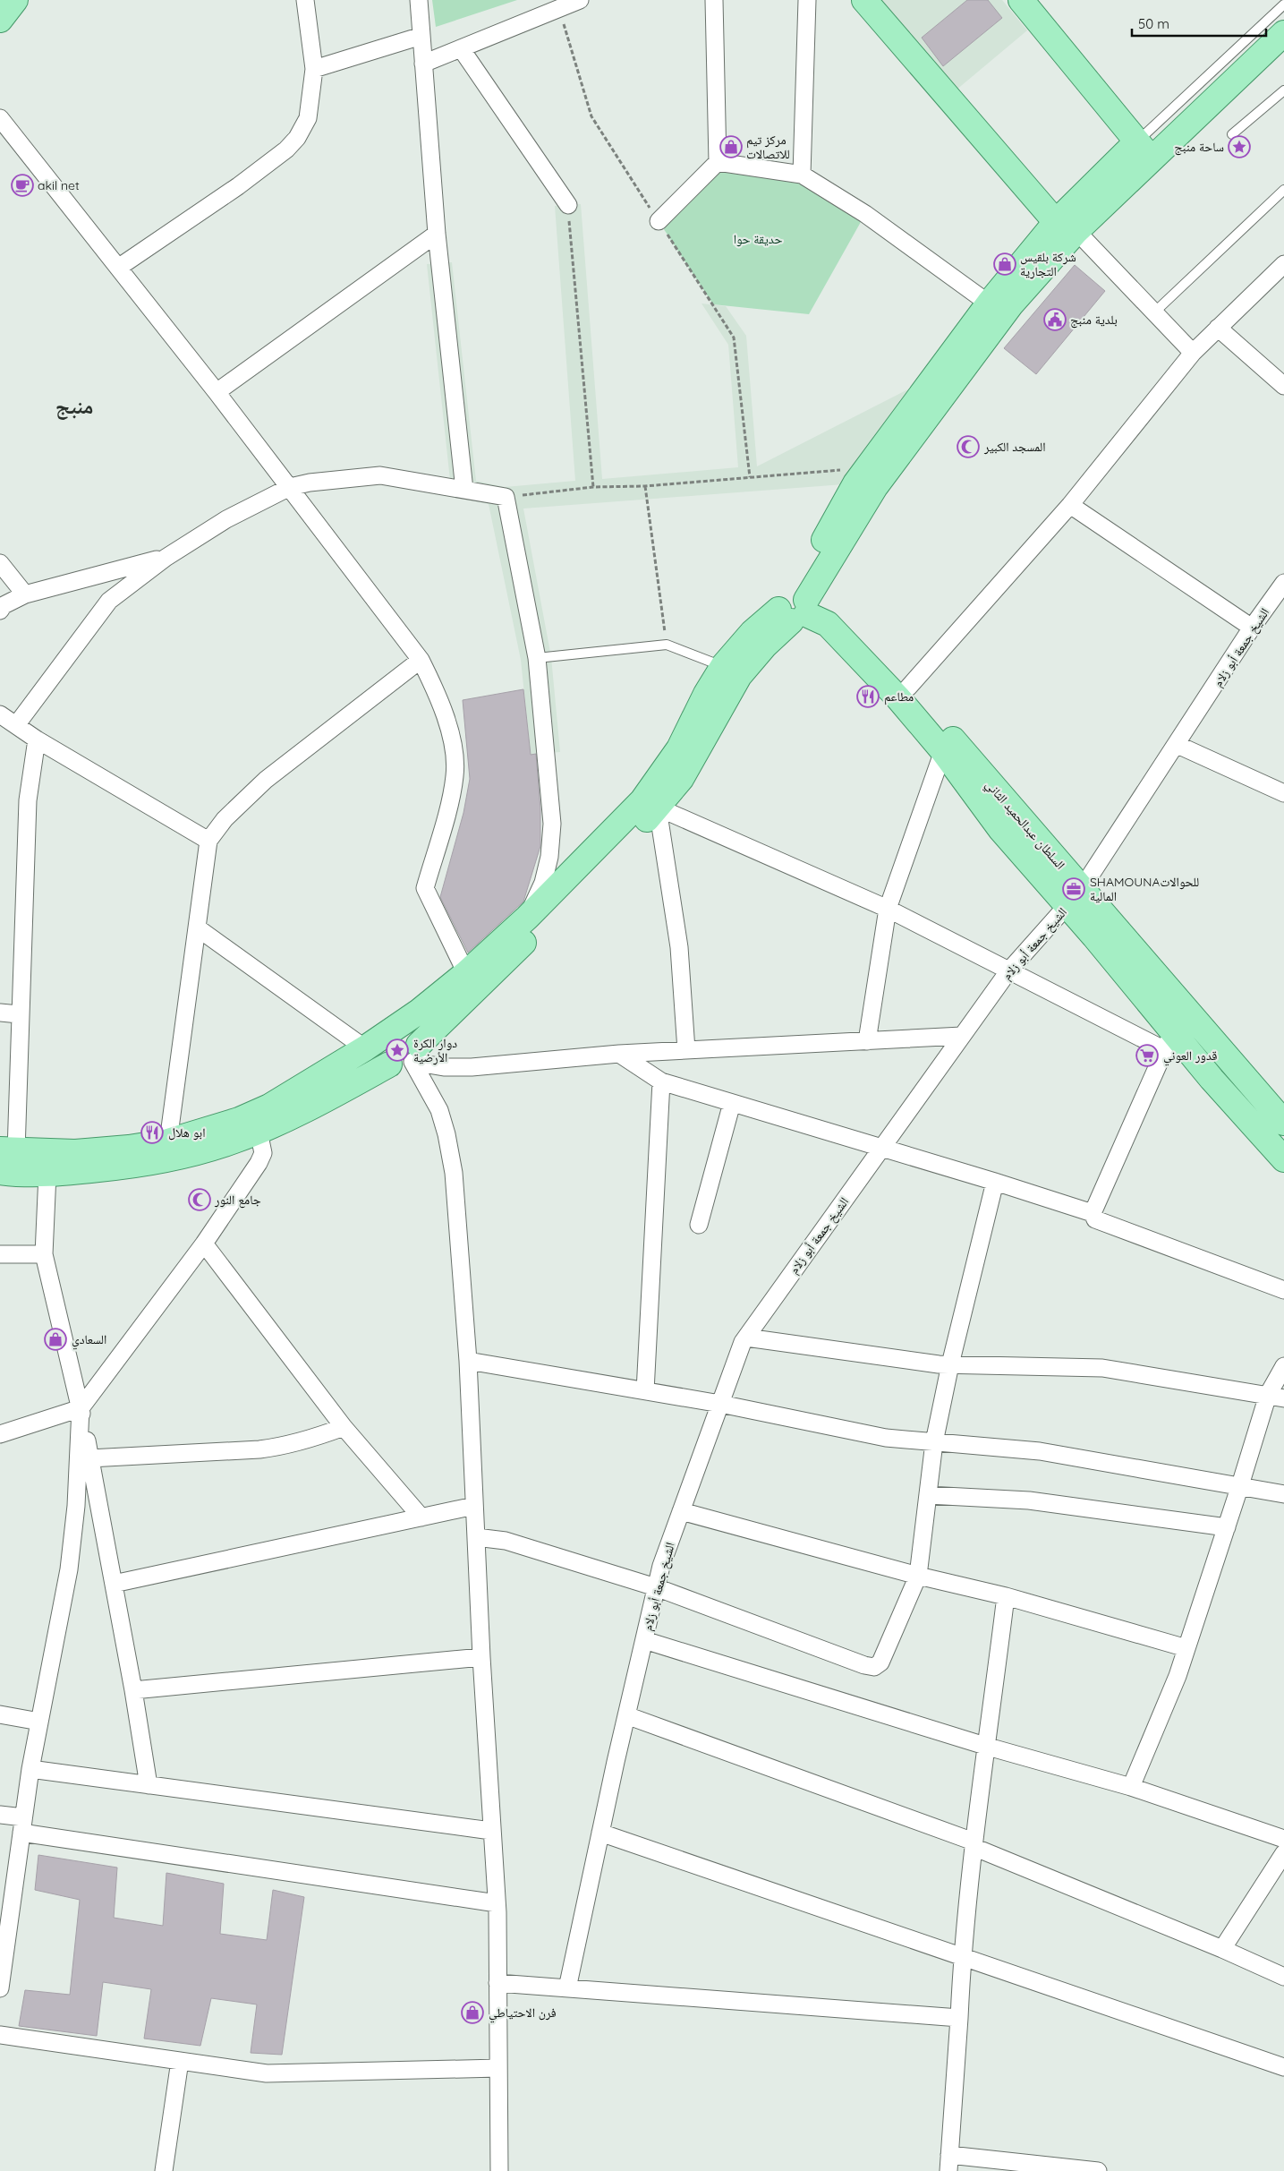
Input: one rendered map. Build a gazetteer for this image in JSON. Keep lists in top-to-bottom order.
{
  "streets": {
    "main road": ["السلطان عبدالحميد الثاني"],
    "street": ["الشيخ جمعة أبو زلام"]
  },
  "crossings": [
    ["الشيخ جمعة أبو زلام", "السلطان عبدالحميد الثاني"]
  ],
  "districts": ["منبج"],
  "parks": ["حديقة حوا"],
  "places": {
    "shop": [
      "مركز تيم للاتصالات",
      "شركة بلقيس التجارية",
      "السعادي",
      "فرن الاحتياطي"
    ],
    "place": ["ساحة منبج", "دوار الكرة الأرضية"],
    "cafe": ["akil net"],
    "public building": ["بلدية منبج"],
    "mosque": ["المسجد الكبير", "جامع النور"],
    "restaurant": ["مطاعم", "ابو هلال"],
    "office": ["SHAMOUNAللحوالات المالية"],
    "supermarket": ["قدور العوني"]
  },
  "scale_bar": "50 m"
}
